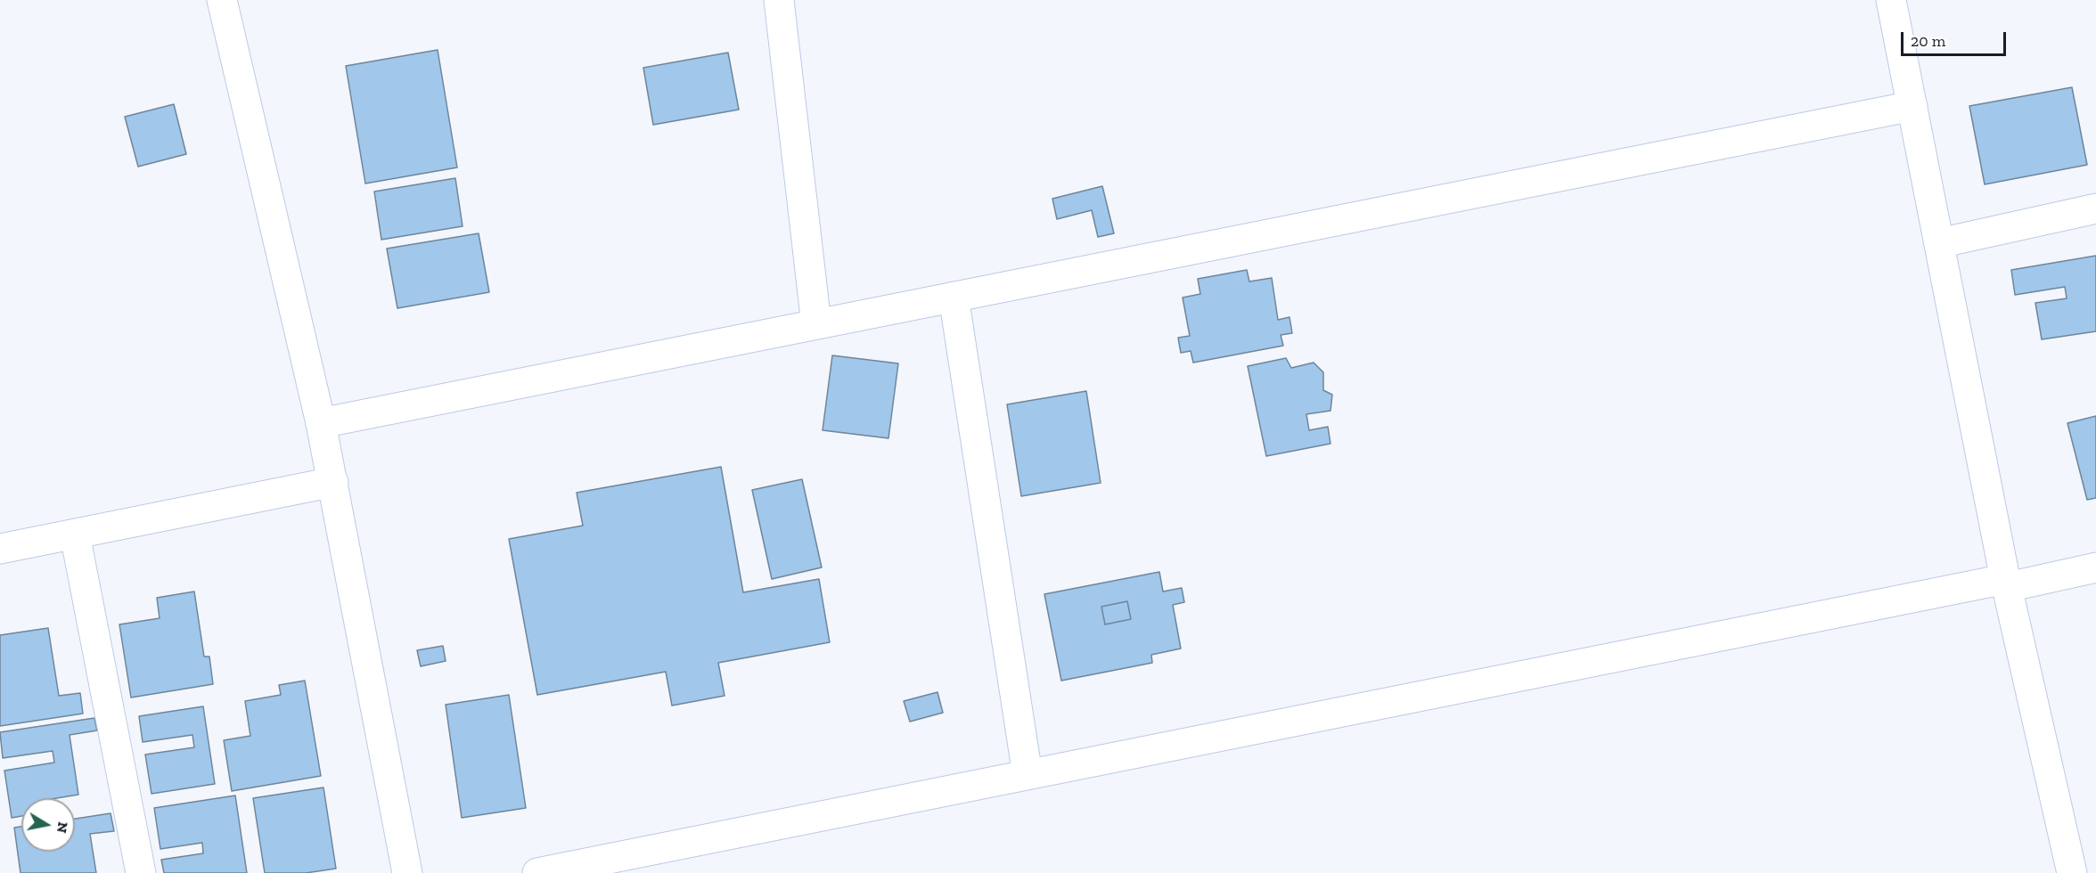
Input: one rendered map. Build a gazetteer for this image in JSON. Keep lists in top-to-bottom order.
{
  "scale_bar": "20 m",
  "north": "right"
}
